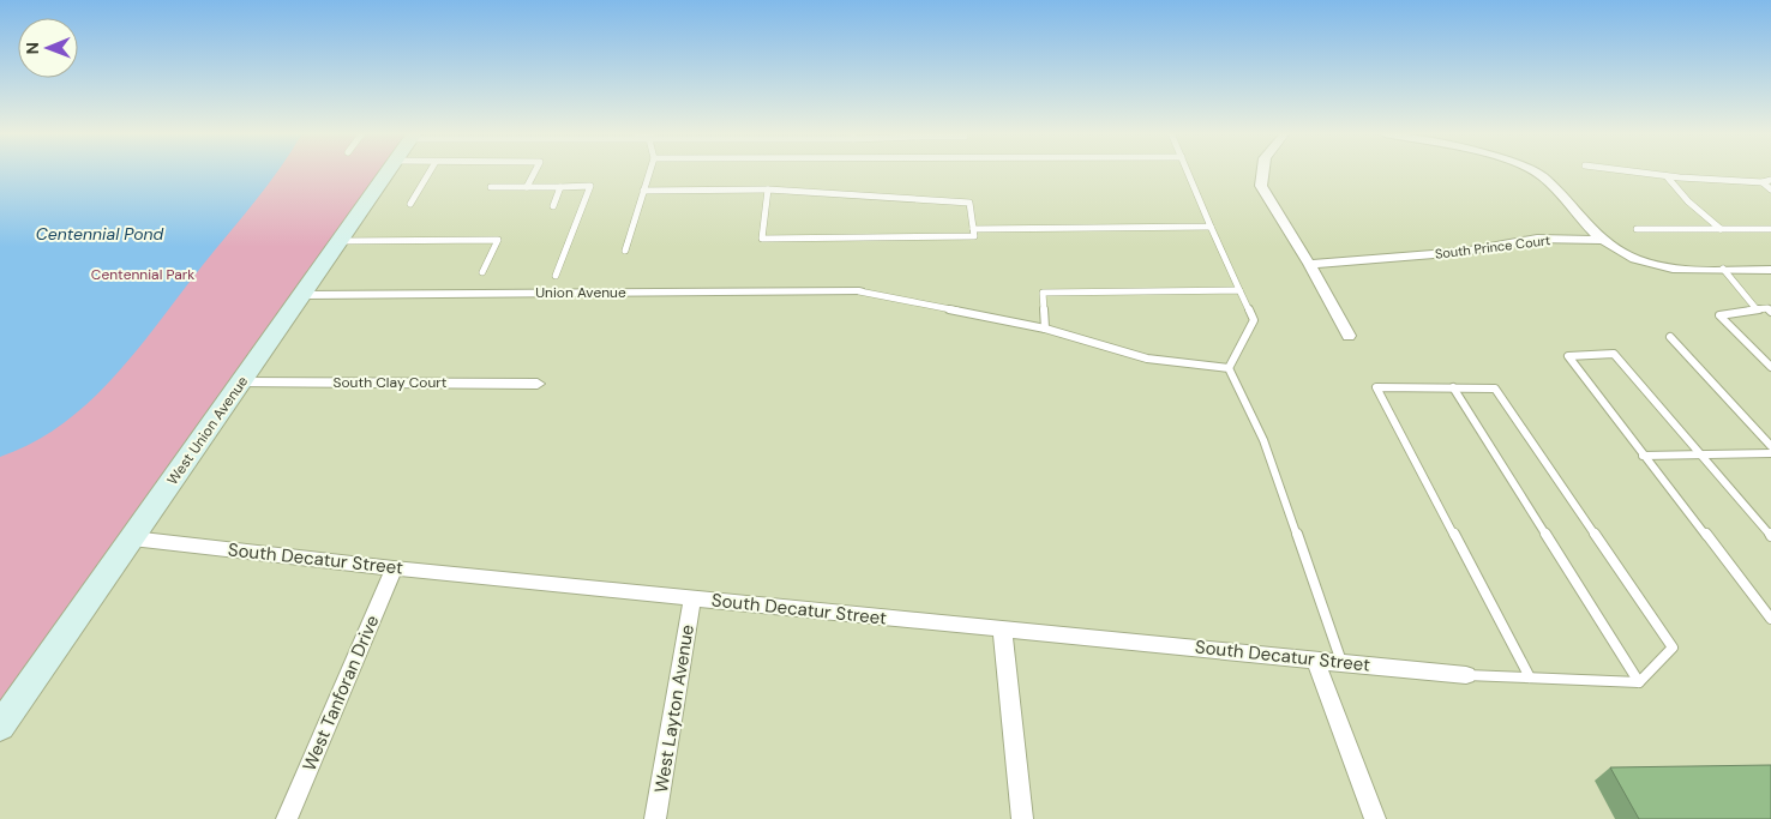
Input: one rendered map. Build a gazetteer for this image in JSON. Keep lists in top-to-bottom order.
{
  "streets": {
    "street": [
      "South Prince Court",
      "Union Avenue",
      "South Clay Court",
      "West Union Avenue",
      "South Decatur Street",
      "West Tanforan Drive",
      "West Layton Avenue"
    ]
  },
  "crossings": [
    ["Union Avenue", "West Union Avenue"],
    ["South Clay Court", "West Union Avenue"],
    ["West Union Avenue", "South Decatur Street"],
    ["South Decatur Street", "West Tanforan Drive"],
    ["South Decatur Street", "West Layton Avenue"]
  ],
  "water": ["Centennial Pond"],
  "parks": ["Centennial Park"],
  "north": "left"
}
